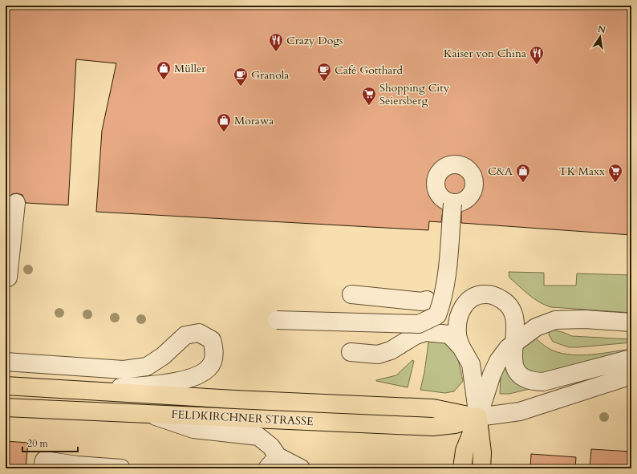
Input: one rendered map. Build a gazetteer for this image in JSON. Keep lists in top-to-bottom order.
{
  "streets": {
    "main road": ["FELDKIRCHNER STRASSE"]
  },
  "places": {
    "restaurant": ["Crazy Dogs", "Kaiser von China"],
    "shop": ["Müller", "Morawa", "C&A"],
    "cafe": ["Café Gotthard", "Granola"],
    "supermarket": ["Shopping City Seiersberg", "TK Maxx"]
  },
  "scale_bar": "20 m",
  "north": "top"
}
